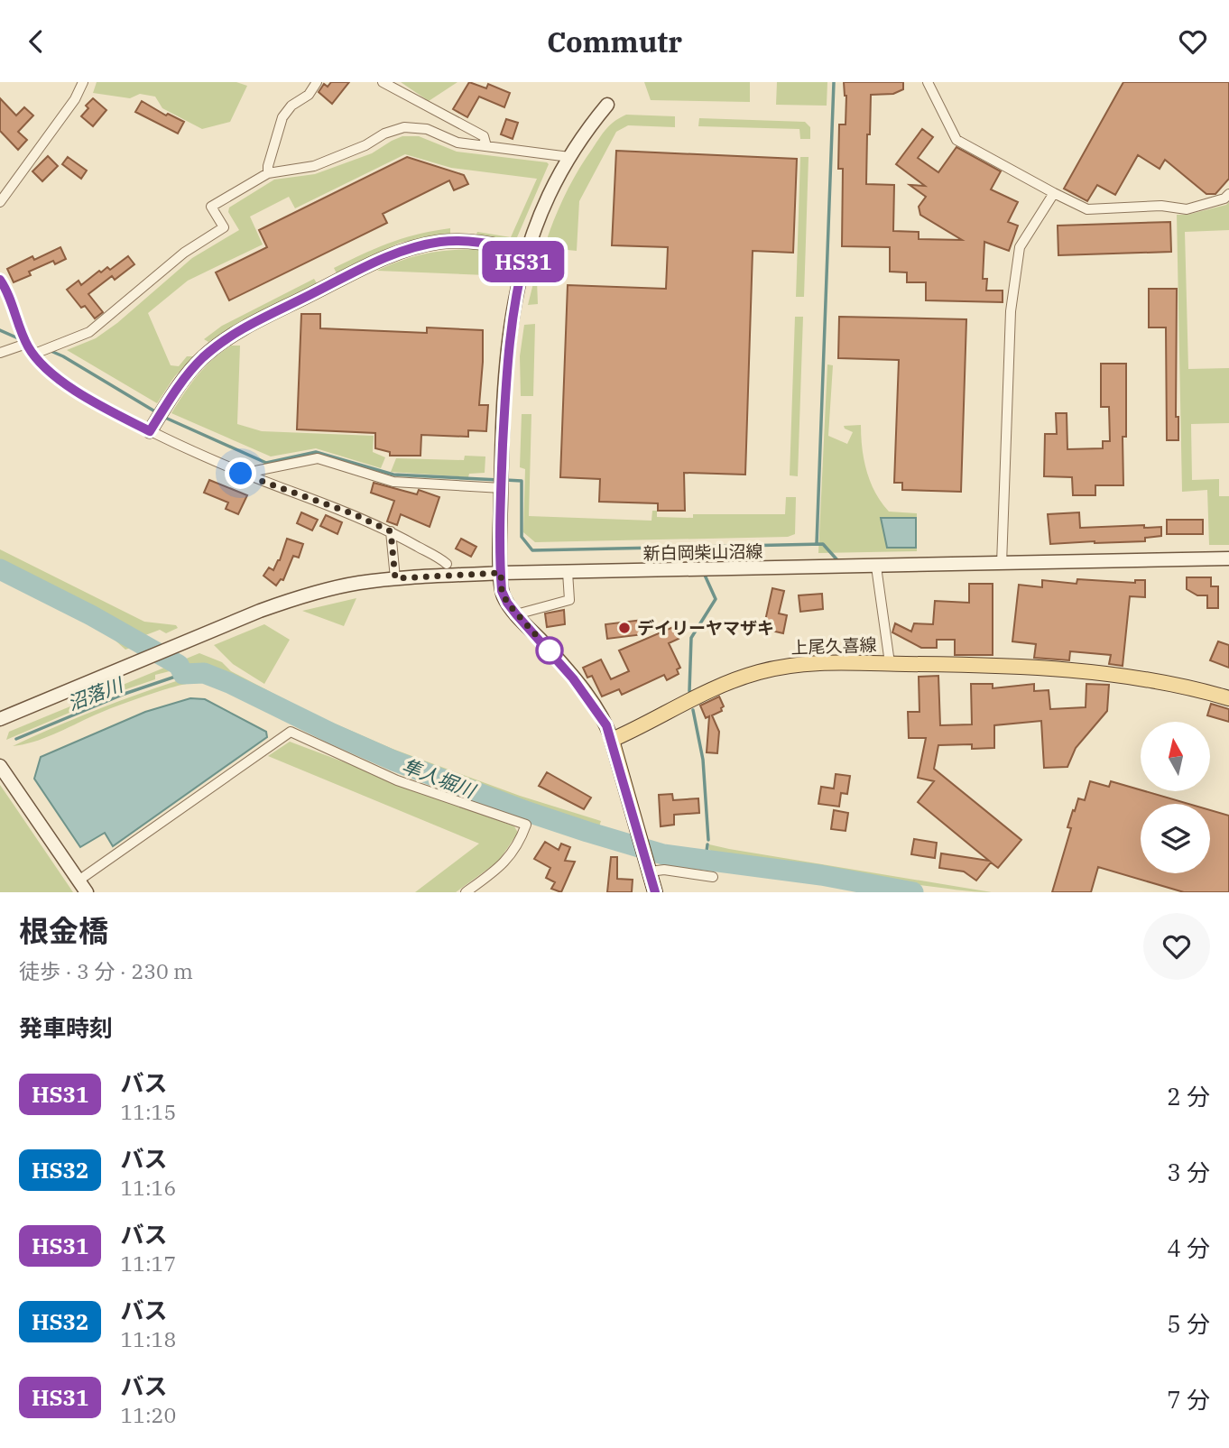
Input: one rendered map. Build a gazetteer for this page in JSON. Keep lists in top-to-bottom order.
{
  "streets": {
    "main road": ["上尾久喜線"],
    "street": ["新白岡柴山沼線"]
  },
  "water": ["沼落川", "隼人堀川"],
  "places": ["デイリーヤマザキ"],
  "lines": ["bus line HS31"],
  "north": "top",
  "page": {
    "header": "Commutr",
    "on_map": "HS31",
    "heading": [
      ["根金橋", "徒歩 · 3 分 · 230 m"],
      "発車時刻"
    ],
    "list": [
      {
        "mark": "HS31",
        "name": "バス",
        "note": "11:15",
        "value": "2 分"
      },
      {
        "mark": "HS32",
        "name": "バス",
        "note": "11:16",
        "value": "3 分"
      },
      {
        "mark": "HS31",
        "name": "バス",
        "note": "11:17",
        "value": "4 分"
      },
      {
        "mark": "HS32",
        "name": "バス",
        "note": "11:18",
        "value": "5 分"
      },
      {
        "mark": "HS31",
        "name": "バス",
        "note": "11:20",
        "value": "7 分"
      }
    ]
  }
}
